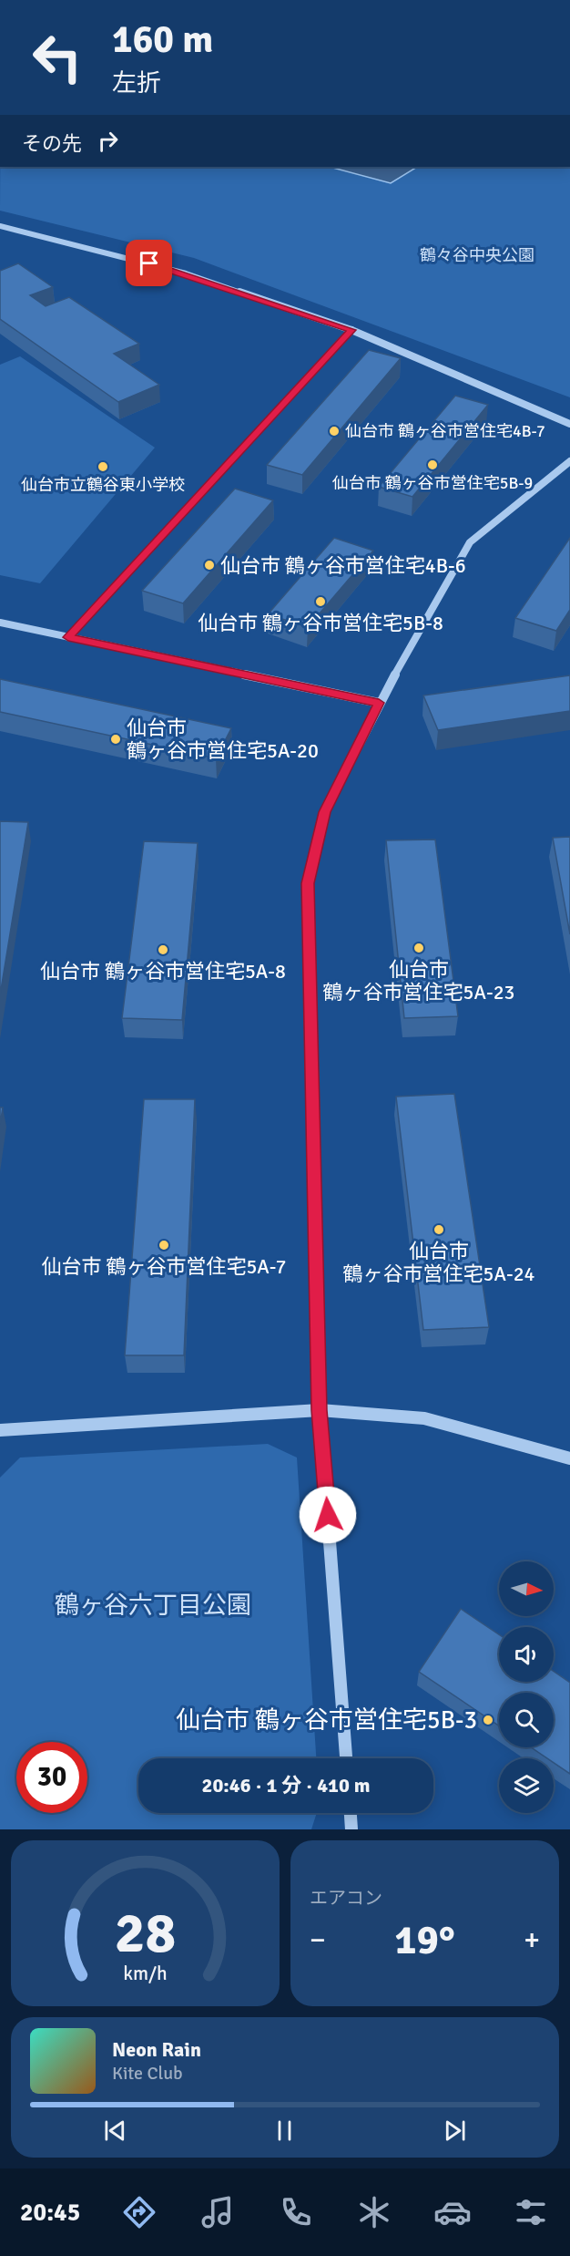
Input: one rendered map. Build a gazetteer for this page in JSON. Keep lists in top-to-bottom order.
{
  "parks": ["鶴々谷中央公園", "鶴ヶ谷六丁目公園"],
  "places": [
    "仙台市 鶴ヶ谷市営住宅4B-7",
    "仙台市 鶴ヶ谷市営住宅5B-9",
    "仙台市立鶴谷東小学校",
    "仙台市 鶴ヶ谷市営住宅4B-6",
    "仙台市 鶴ヶ谷市営住宅5B-8",
    "仙台市 鶴ヶ谷市営住宅5A-20",
    "仙台市 鶴ヶ谷市営住宅5A-23",
    "仙台市 鶴ヶ谷市営住宅5A-8",
    "仙台市 鶴ヶ谷市営住宅5A-24",
    "仙台市 鶴ヶ谷市営住宅5A-7",
    "仙台市 鶴ヶ谷市営住宅5B-3"
  ],
  "north": "right",
  "page": {
    "turn": ["160 m", "左折"],
    "then": "その先",
    "limit": "30",
    "trip": "20:46 · 1 分 · 410 m",
    "tile": "エアコン",
    "heat": ["−", "19°", "+"],
    "song": ["Neon Rain", "Kite Club"],
    "tabs": "20:45",
    "gauge": ["28", "km/h"]
  }
}
